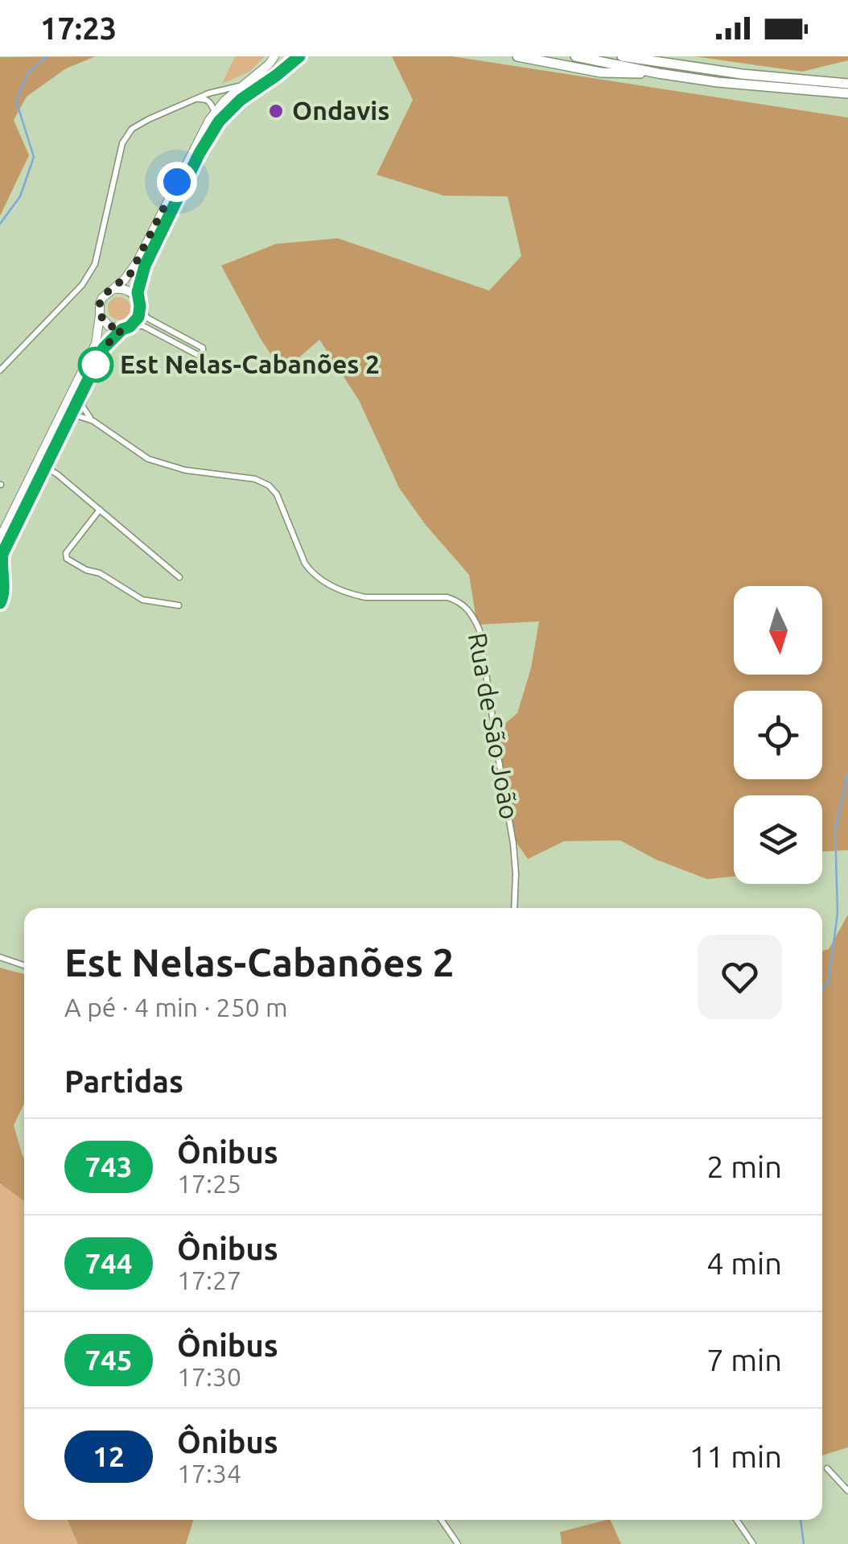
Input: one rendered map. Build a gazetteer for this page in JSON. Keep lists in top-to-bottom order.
{
  "streets": {
    "street": ["Rua de São João"]
  },
  "places": ["Ondavis", "Est Nelas-Cabanões 2"],
  "lines": ["bus line 743"],
  "north": "bottom",
  "page": {
    "status": "17:23",
    "heading": [
      ["Est Nelas-Cabanões 2", "A pé · 4 min · 250 m"],
      "Partidas"
    ],
    "list": [
      {
        "mark": "743",
        "name": "Ônibus",
        "note": "17:25",
        "value": "2 min"
      },
      {
        "mark": "744",
        "name": "Ônibus",
        "note": "17:27",
        "value": "4 min"
      },
      {
        "mark": "745",
        "name": "Ônibus",
        "note": "17:30",
        "value": "7 min"
      },
      {
        "mark": "12",
        "name": "Ônibus",
        "note": "17:34",
        "value": "11 min"
      }
    ]
  }
}
